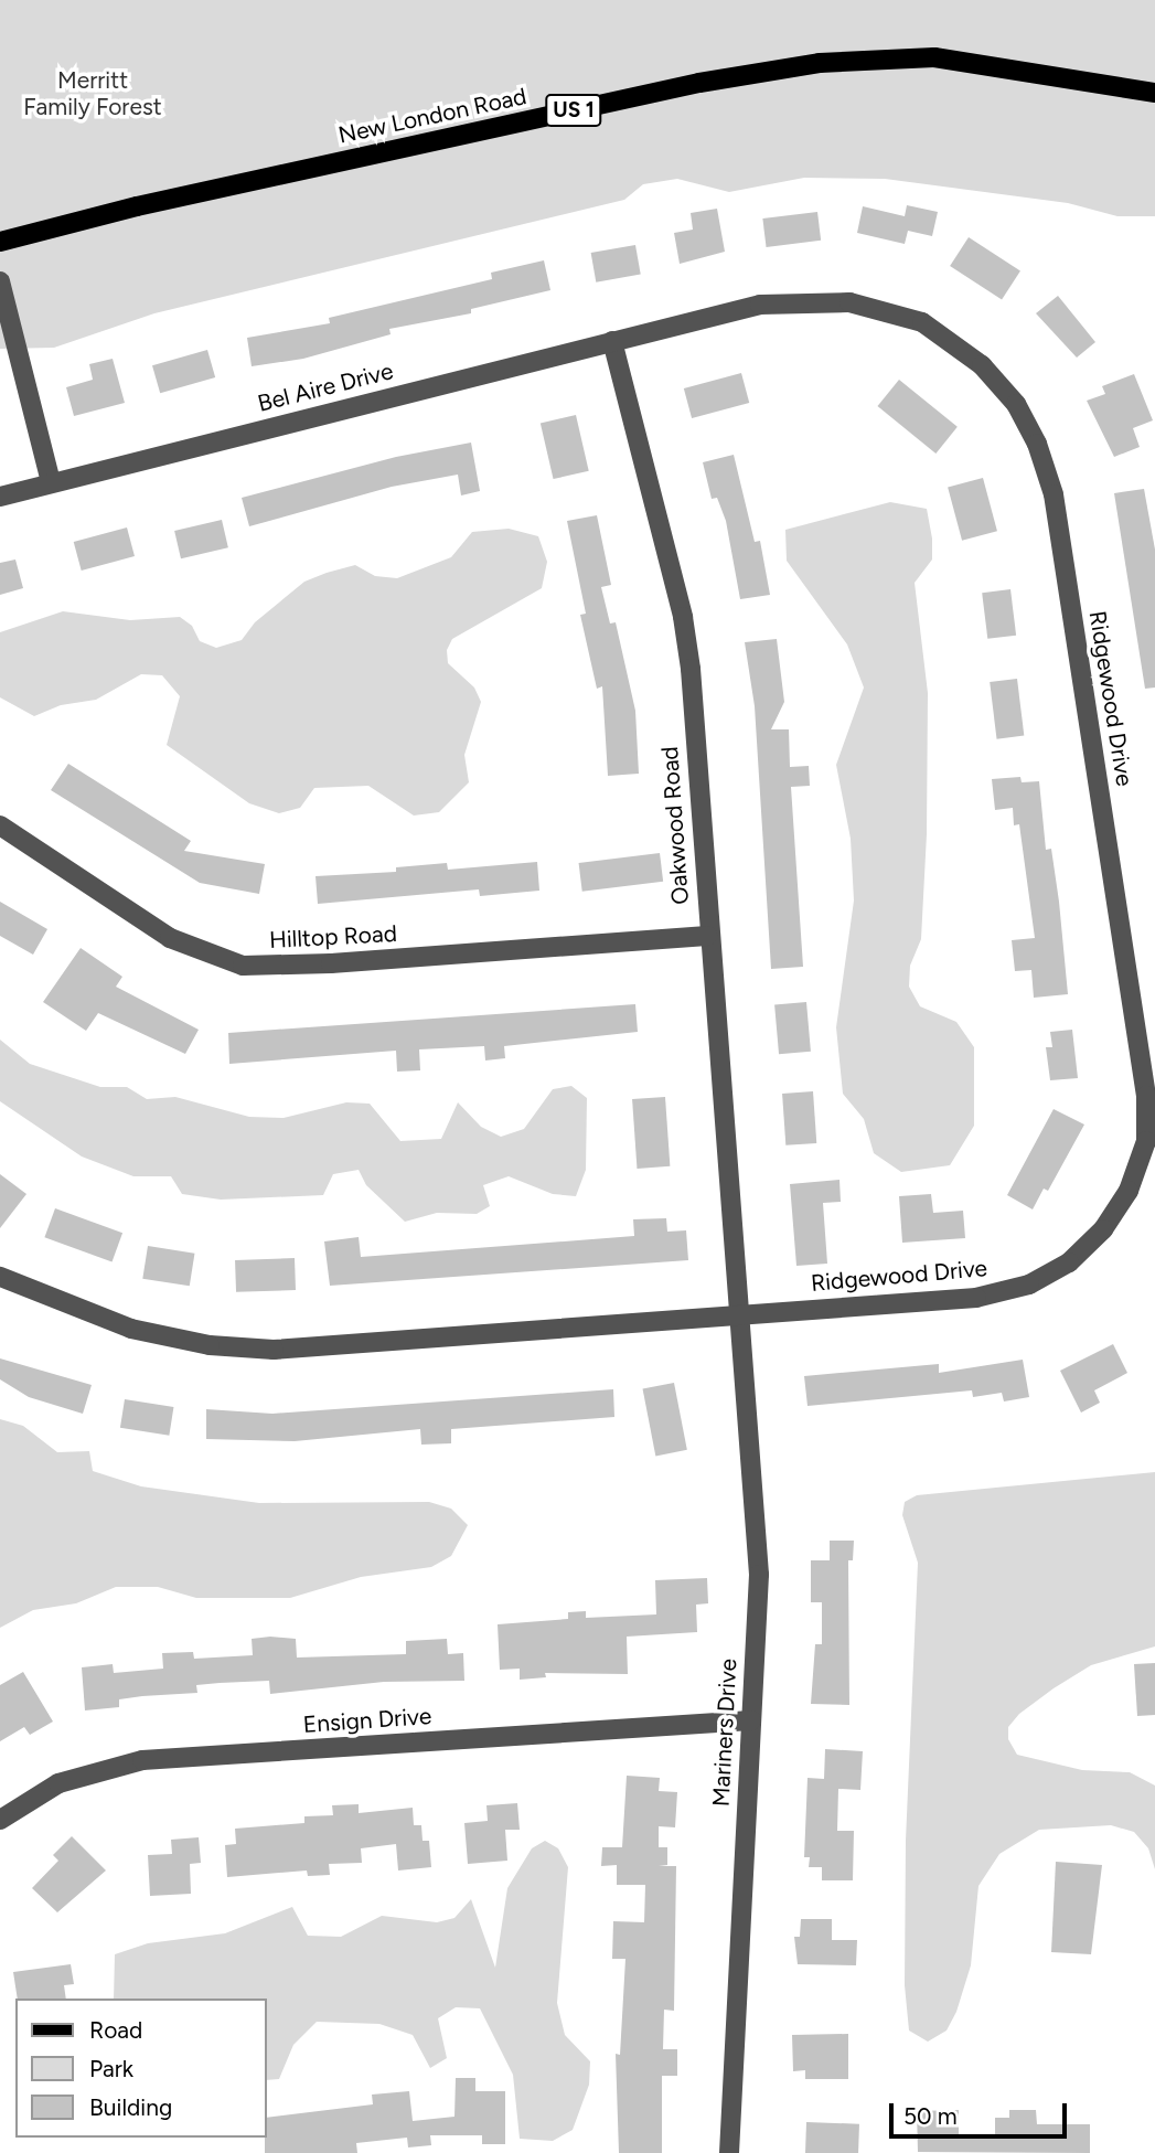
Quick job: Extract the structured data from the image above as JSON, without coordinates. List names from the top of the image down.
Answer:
{
  "streets": {
    "main road": ["US 1", "New London Road"],
    "street": [
      "Bel Aire Drive",
      "Ridgewood Drive",
      "Oakwood Road",
      "Hilltop Road",
      "Ensign Drive",
      "Mariners Drive"
    ]
  },
  "crossings": [
    ["Bel Aire Drive", "Ridgewood Drive"],
    ["Bel Aire Drive", "Oakwood Road"],
    ["Ridgewood Drive", "Oakwood Road"],
    ["Ridgewood Drive", "Mariners Drive"],
    ["Oakwood Road", "Hilltop Road"],
    ["Oakwood Road", "Mariners Drive"],
    ["Ensign Drive", "Mariners Drive"]
  ],
  "parks": ["Merritt Family Forest"],
  "legend": ["Road", "Park", "Building"],
  "scale_bar": "50 m"
}
